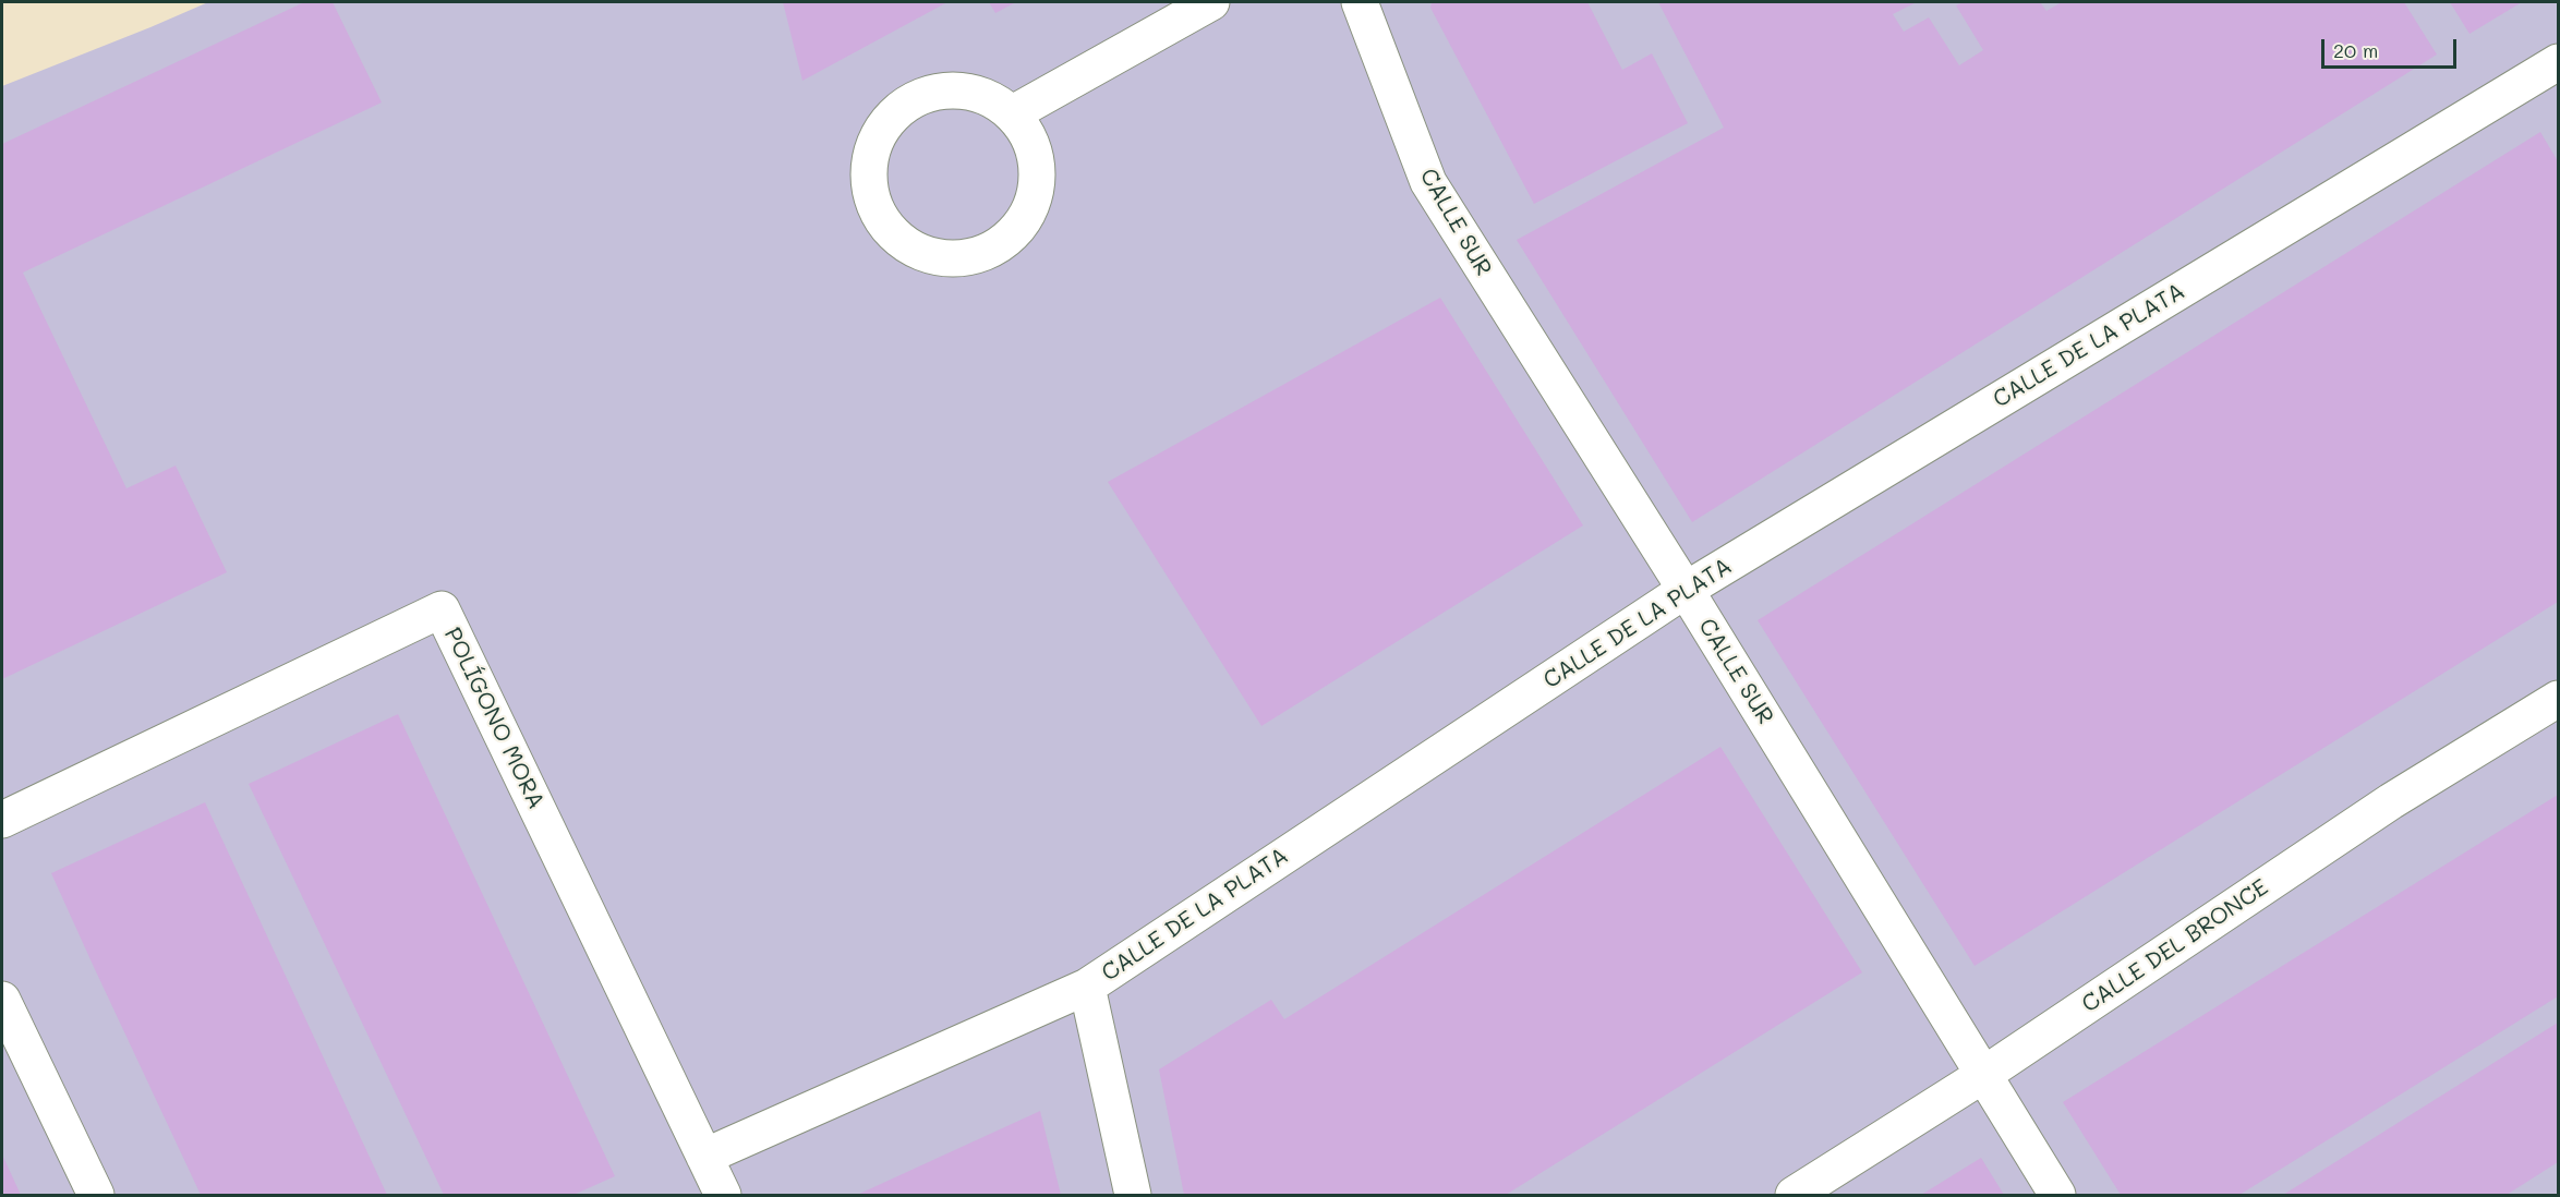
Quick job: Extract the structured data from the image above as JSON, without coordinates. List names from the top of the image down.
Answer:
{
  "streets": {
    "street": [
      "CALLE SUR",
      "CALLE DE LA PLATA",
      "POLÍGONO MORA",
      "CALLE DEL BRONCE"
    ]
  },
  "crossings": [
    ["CALLE SUR", "CALLE DE LA PLATA"],
    ["CALLE SUR", "CALLE DEL BRONCE"],
    ["CALLE DE LA PLATA", "POLÍGONO MORA"]
  ],
  "scale_bar": "20 m"
}
